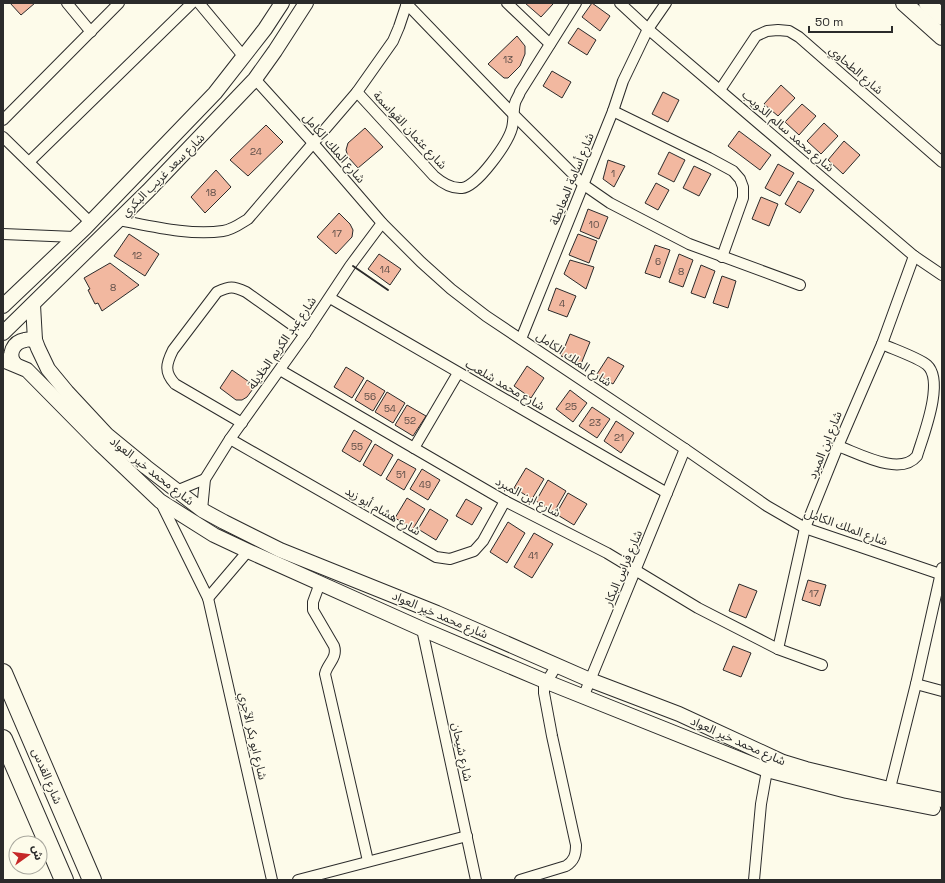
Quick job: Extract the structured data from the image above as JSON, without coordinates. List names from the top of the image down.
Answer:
{
  "streets": {
    "highway": ["شارع القدس"],
    "street": [
      "شارع الطحاوي",
      "شارع عثمان القواسمة",
      "شارع محمد سالم الذويب",
      "شارع الملك الكامل",
      "شارع سعد غريب البكري",
      "شارع أسامة المعايطة",
      "شارع عبد الكريم الخلايلة",
      "شارع محمد شلعب",
      "شارع ابن المبرد",
      "شارع محمد خير العواد",
      "شارع هشام أبو زيد",
      "شارع فراس البكار",
      "شارع ابو بكر الآجري",
      "شارع شيحان"
    ]
  },
  "crossings": [
    ["شارع الطحاوي", "شارع محمد سالم الذويب"],
    ["شارع محمد سالم الذويب", "شارع أسامة المعايطة"],
    ["شارع محمد سالم الذويب", "شارع ابن المبرد"],
    ["شارع الملك الكامل", "شارع سعد غريب البكري"],
    ["شارع الملك الكامل", "شارع أسامة المعايطة"],
    ["شارع الملك الكامل", "شارع عبد الكريم الخلايلة"],
    ["شارع الملك الكامل", "شارع ابن المبرد"],
    ["شارع الملك الكامل", "شارع فراس البكار"],
    ["شارع سعد غريب البكري", "شارع محمد خير العواد"],
    ["شارع عبد الكريم الخلايلة", "شارع محمد شلعب"],
    ["شارع عبد الكريم الخلايلة", "شارع ابن المبرد"],
    ["شارع عبد الكريم الخلايلة", "شارع محمد خير العواد"],
    ["شارع عبد الكريم الخلايلة", "شارع هشام أبو زيد"],
    ["شارع محمد شلعب", "شارع فراس البكار"],
    ["شارع ابن المبرد", "شارع هشام أبو زيد"],
    ["شارع ابن المبرد", "شارع فراس البكار"],
    ["شارع محمد خير العواد", "شارع فراس البكار"],
    ["شارع محمد خير العواد", "شارع ابو بكر الآجري"],
    ["شارع محمد خير العواد", "شارع شيحان"]
  ],
  "house_numbers": [
    "13",
    "24",
    "1",
    "18",
    "10",
    "17",
    "12",
    "6",
    "14",
    "8",
    "8",
    "4",
    "56",
    "25",
    "54",
    "52",
    "23",
    "21",
    "55",
    "51",
    "49",
    "41",
    "17"
  ],
  "scale_bar": "50 m",
  "north": "right"
}
